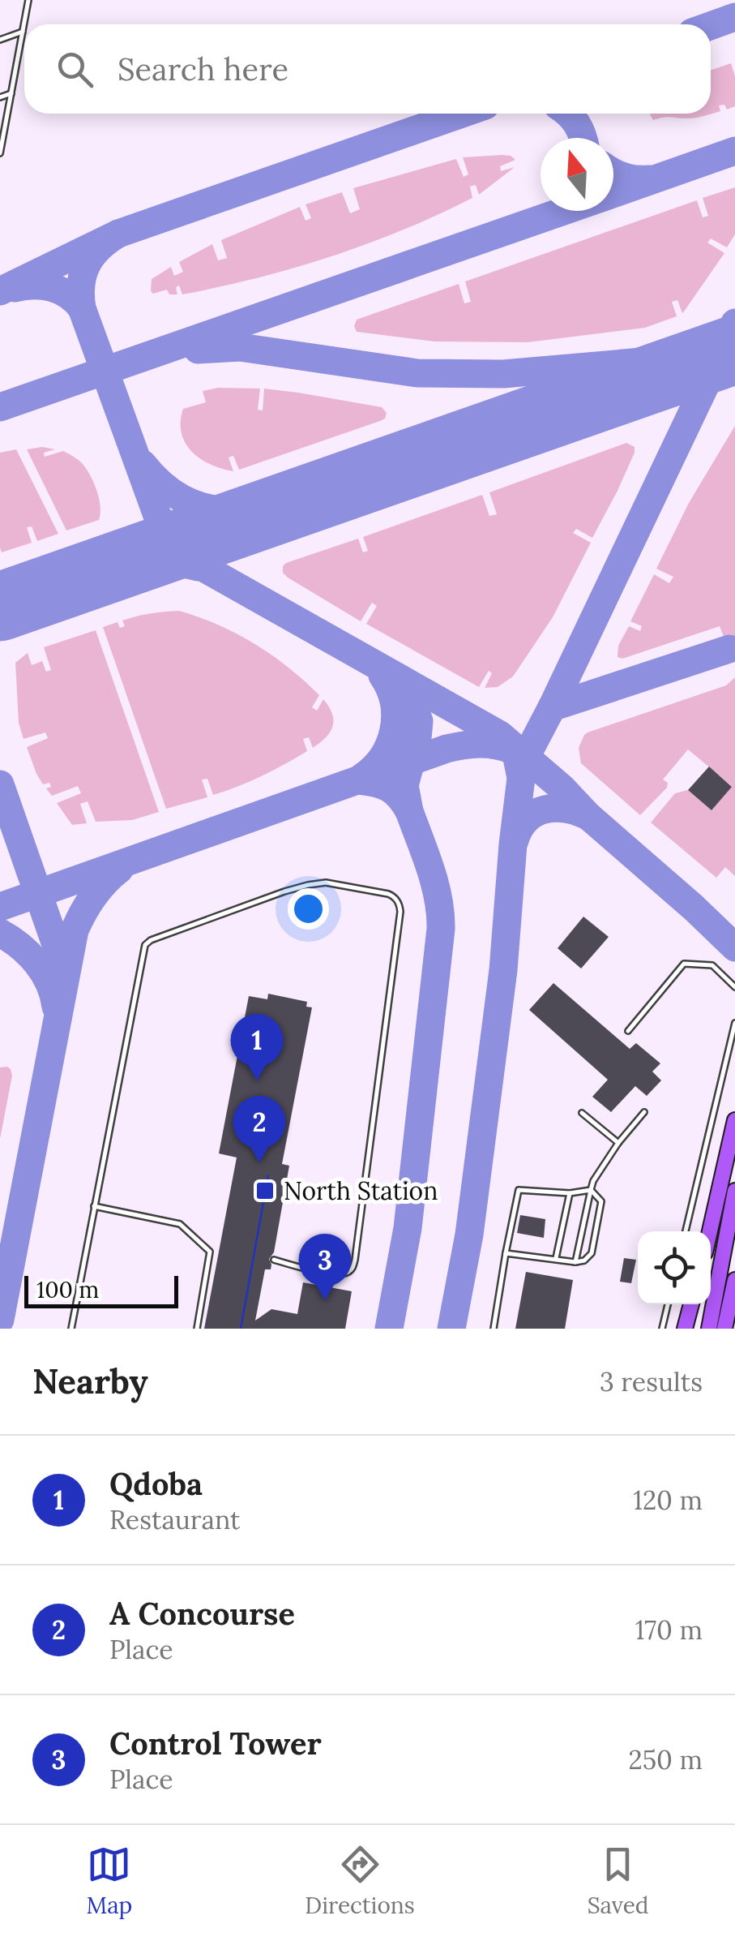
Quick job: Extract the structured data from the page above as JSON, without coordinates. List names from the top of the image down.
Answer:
{
  "places": {
    "transit": ["North Station"]
  },
  "scale_bar": "100 m",
  "north": "top",
  "page": {
    "search": "Search here",
    "pins": ["1", "2", "3"],
    "scale": "100 m",
    "heading": ["Nearby", "3 results"],
    "list": [
      {
        "mark": "1",
        "name": "Qdoba",
        "note": "Restaurant",
        "value": "120 m"
      },
      {
        "mark": "2",
        "name": "A Concourse",
        "note": "Place",
        "value": "170 m"
      },
      {
        "mark": "3",
        "name": "Control Tower",
        "note": "Place",
        "value": "250 m"
      }
    ],
    "nav": ["Map", "Directions", "Saved"]
  }
}
